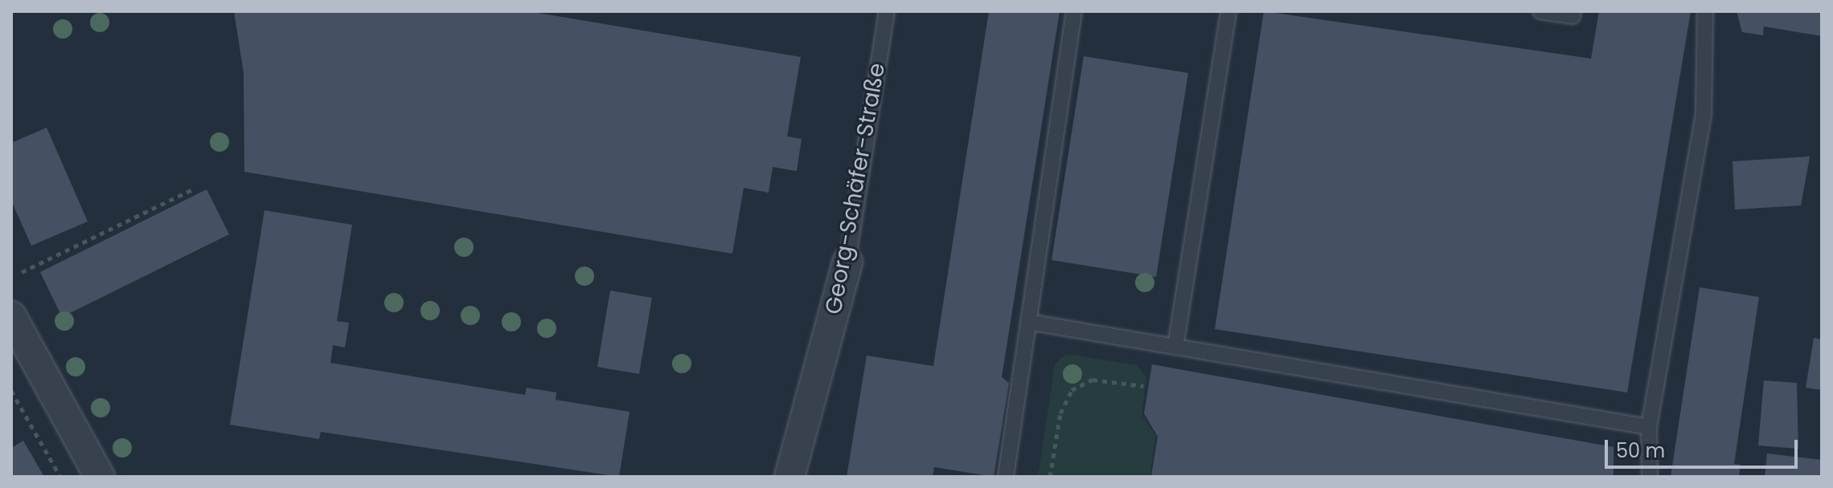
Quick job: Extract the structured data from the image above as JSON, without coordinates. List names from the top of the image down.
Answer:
{
  "streets": {
    "street": ["Georg-Schäfer-Straße"]
  },
  "scale_bar": "50 m"
}
